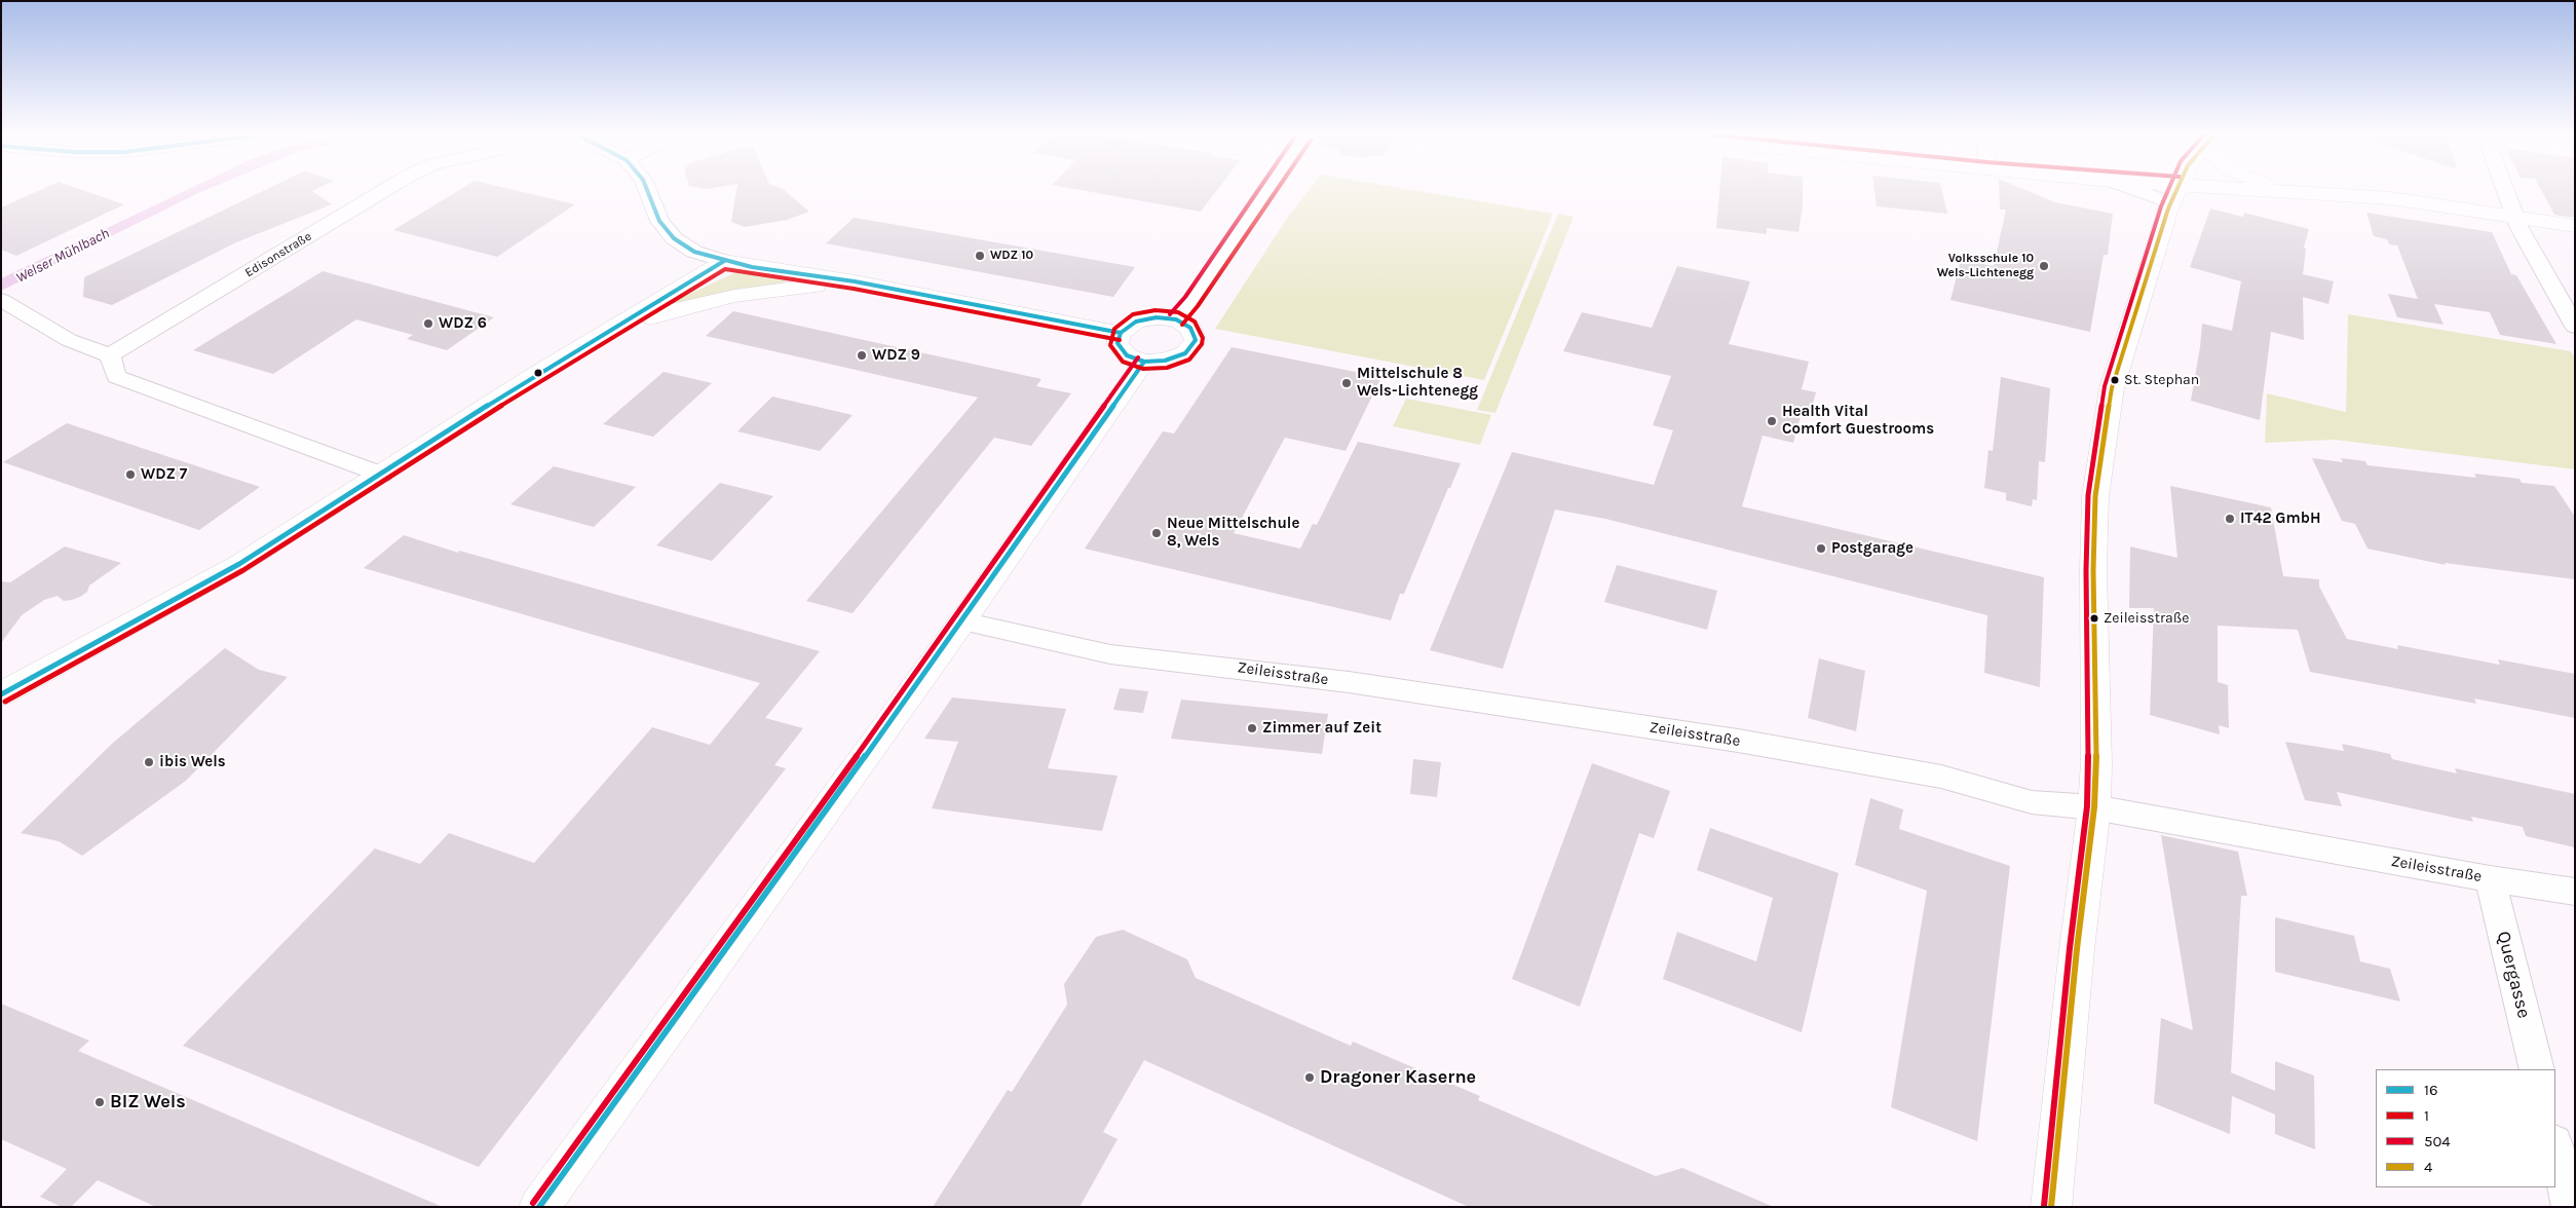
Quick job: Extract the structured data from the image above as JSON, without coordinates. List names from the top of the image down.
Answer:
{
  "streets": {
    "street": ["Edisonstraße", "Zeileisstraße", "Quergasse"]
  },
  "crossings": [
    ["Zeileisstraße", "Quergasse"]
  ],
  "water": ["Welser Mühlbach"],
  "places": [
    "WDZ 10",
    "Volksschule 10 Wels-Lichtenegg",
    "WDZ 6",
    "WDZ 9",
    "St. Stephan",
    "Mittelschule 8 Wels-Lichtenegg",
    "Health Vital Comfort Guestrooms",
    "WDZ 7",
    "IT42 GmbH",
    "Neue Mittelschule 8, Wels",
    "Postgarage",
    "Zeileisstraße",
    "Zimmer auf Zeit",
    "ibis Wels",
    "Dragoner Kaserne",
    "BIZ Wels"
  ],
  "lines": [
    "transit line 16",
    "transit line 1",
    "transit line 504",
    "transit line 4"
  ],
  "legend": [
    "16",
    "1",
    "504",
    "4"
  ]
}
